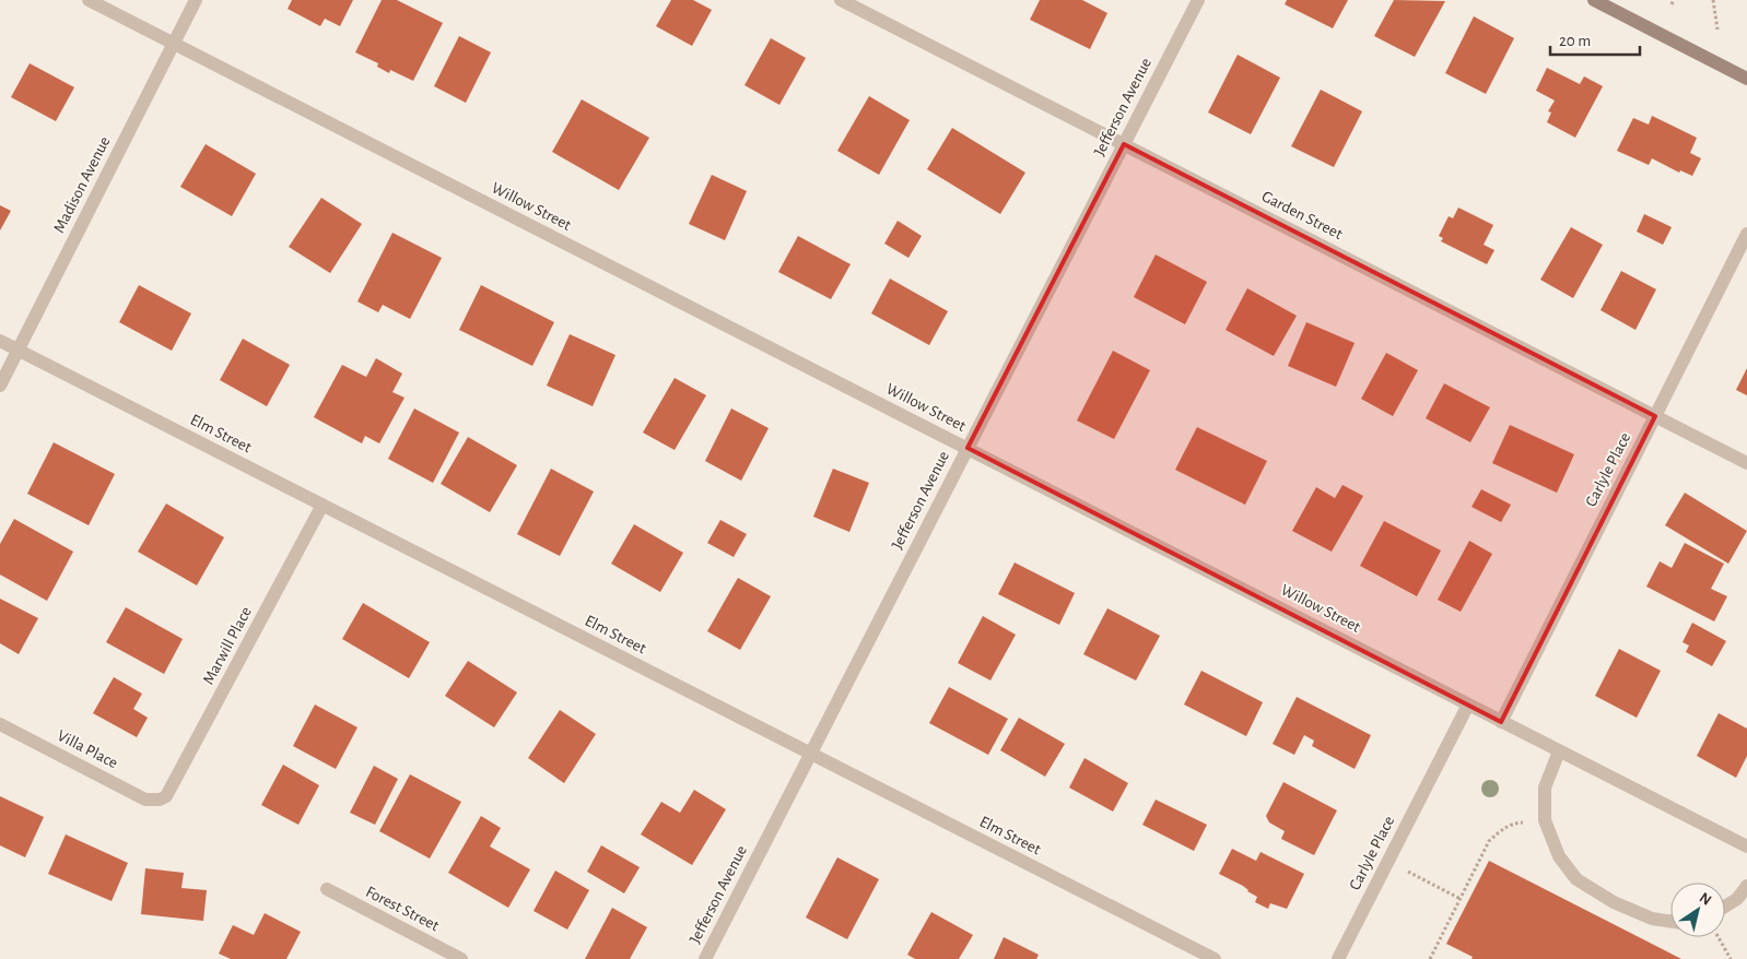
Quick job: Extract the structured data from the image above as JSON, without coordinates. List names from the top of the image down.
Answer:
{
  "streets": {
    "street": [
      "Jefferson Avenue",
      "Madison Avenue",
      "Willow Street",
      "Garden Street",
      "Elm Street",
      "Carlyle Place",
      "Marwill Place",
      "Villa Place",
      "Forest Street"
    ]
  },
  "crossings": [
    ["Jefferson Avenue", "Willow Street"],
    ["Jefferson Avenue", "Garden Street"],
    ["Jefferson Avenue", "Elm Street"],
    ["Madison Avenue", "Willow Street"],
    ["Madison Avenue", "Elm Street"],
    ["Willow Street", "Carlyle Place"],
    ["Garden Street", "Carlyle Place"],
    ["Elm Street", "Marwill Place"],
    ["Marwill Place", "Villa Place"]
  ],
  "scale_bar": "20 m",
  "north": "top right"
}
